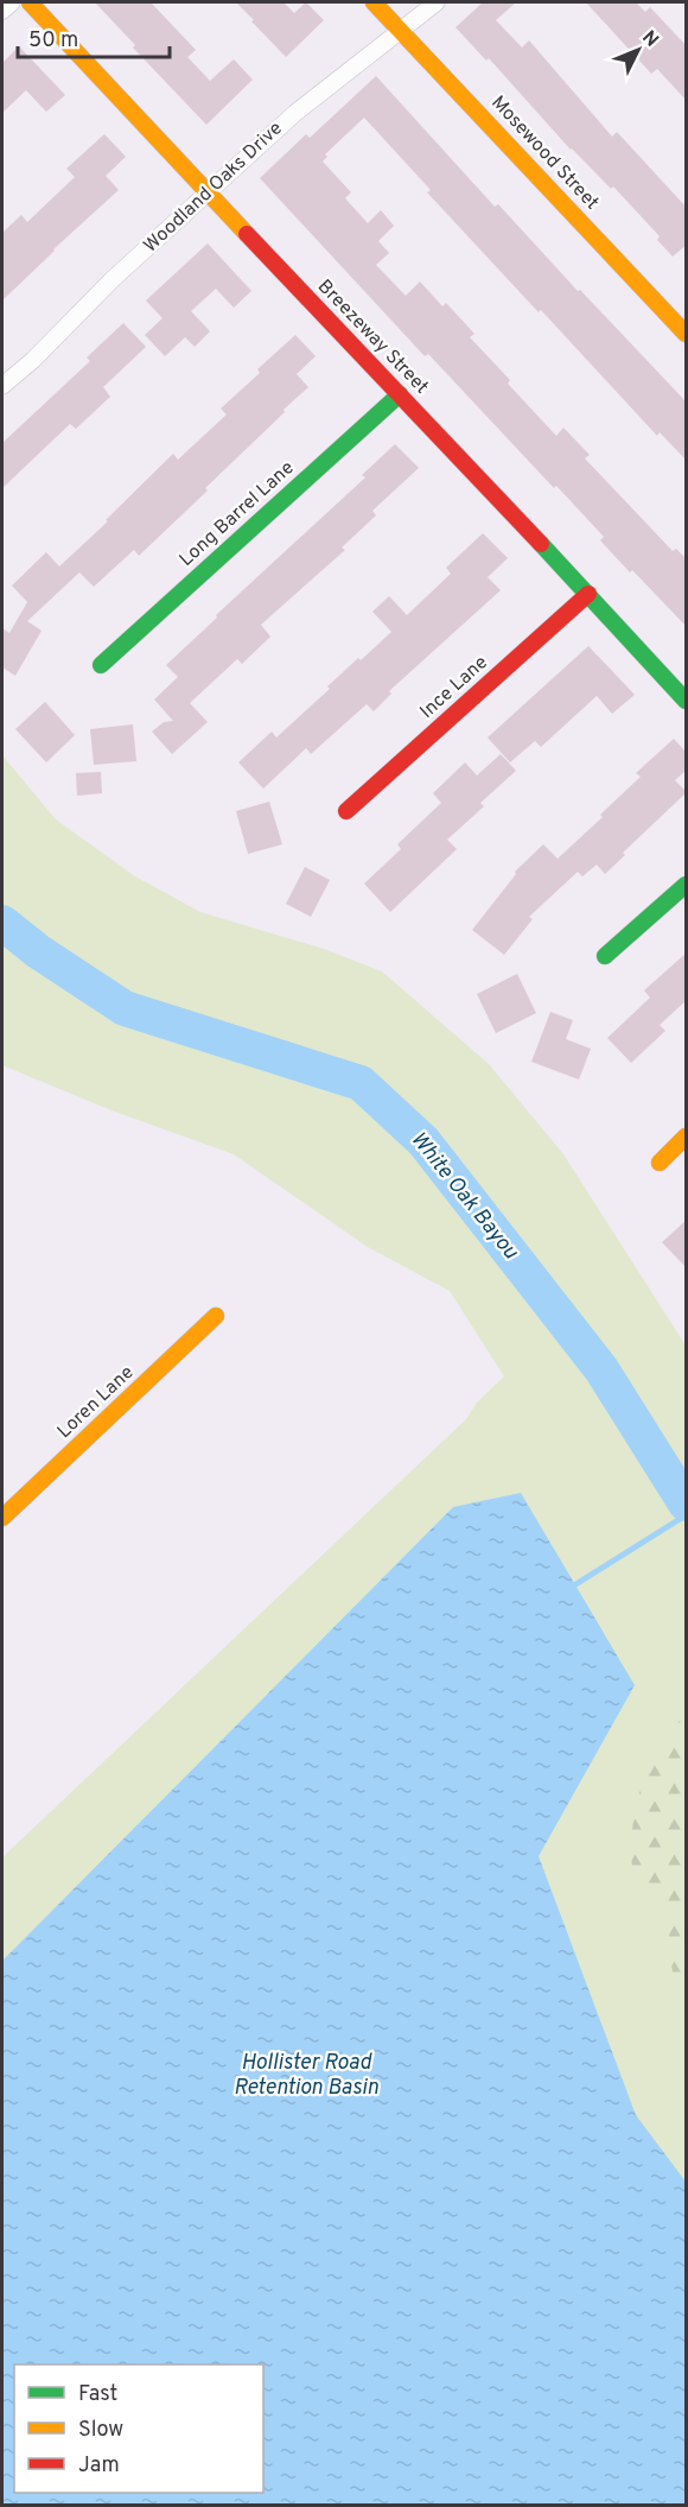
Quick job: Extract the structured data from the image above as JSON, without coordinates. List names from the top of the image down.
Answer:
{
  "streets": {
    "street": [
      "Mosewood Street",
      "Woodland Oaks Drive",
      "Breezeway Street",
      "Long Barrel Lane",
      "Ince Lane",
      "Loren Lane"
    ]
  },
  "crossings": [
    ["Mosewood Street", "Woodland Oaks Drive"],
    ["Woodland Oaks Drive", "Breezeway Street"],
    ["Breezeway Street", "Long Barrel Lane"],
    ["Breezeway Street", "Ince Lane"]
  ],
  "water": ["White Oak Bayou", "Hollister Road Retention Basin"],
  "legend": ["Fast", "Slow", "Jam"],
  "scale_bar": "50 m",
  "north": "top right"
}
